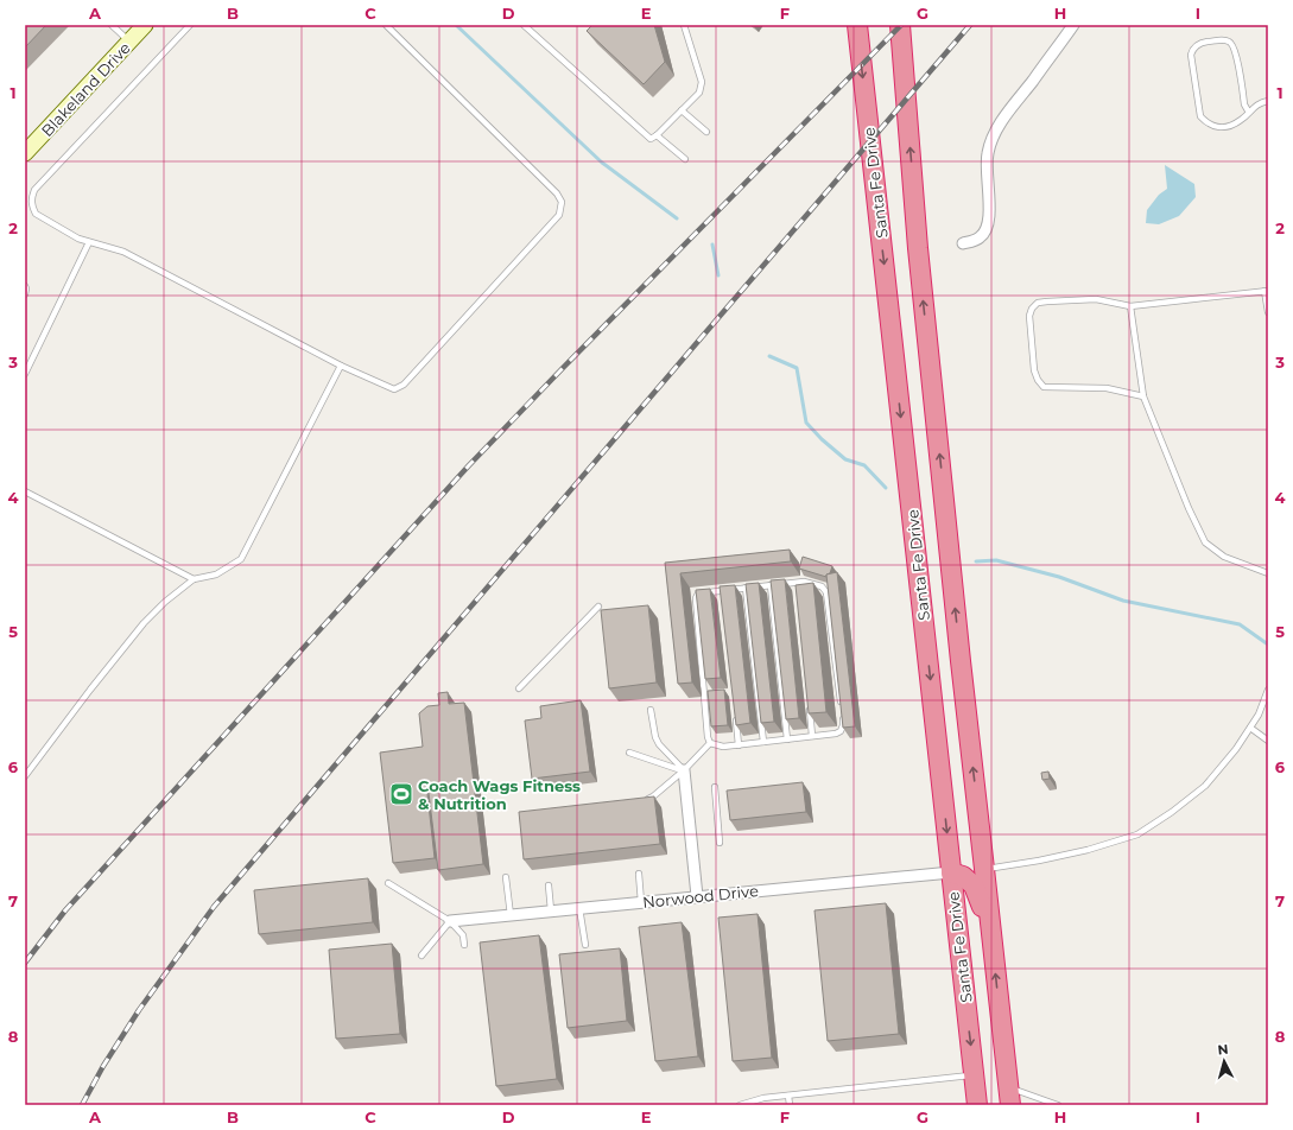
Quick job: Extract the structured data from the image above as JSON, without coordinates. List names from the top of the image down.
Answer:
{
  "streets": {
    "highway": ["Santa Fe Drive"],
    "street": ["Blakeland Drive", "Norwood Drive"]
  },
  "crossings": [
    ["Santa Fe Drive", "Norwood Drive"]
  ],
  "places": {
    "sports": ["Coach Wags Fitness & Nutrition"]
  },
  "north": "top",
  "grid": {
    "columns": [
      "A",
      "B",
      "C",
      "D",
      "E",
      "F",
      "G",
      "H",
      "I"
    ],
    "rows": [
      "1",
      "2",
      "3",
      "4",
      "5",
      "6",
      "7",
      "8"
    ]
  }
}
